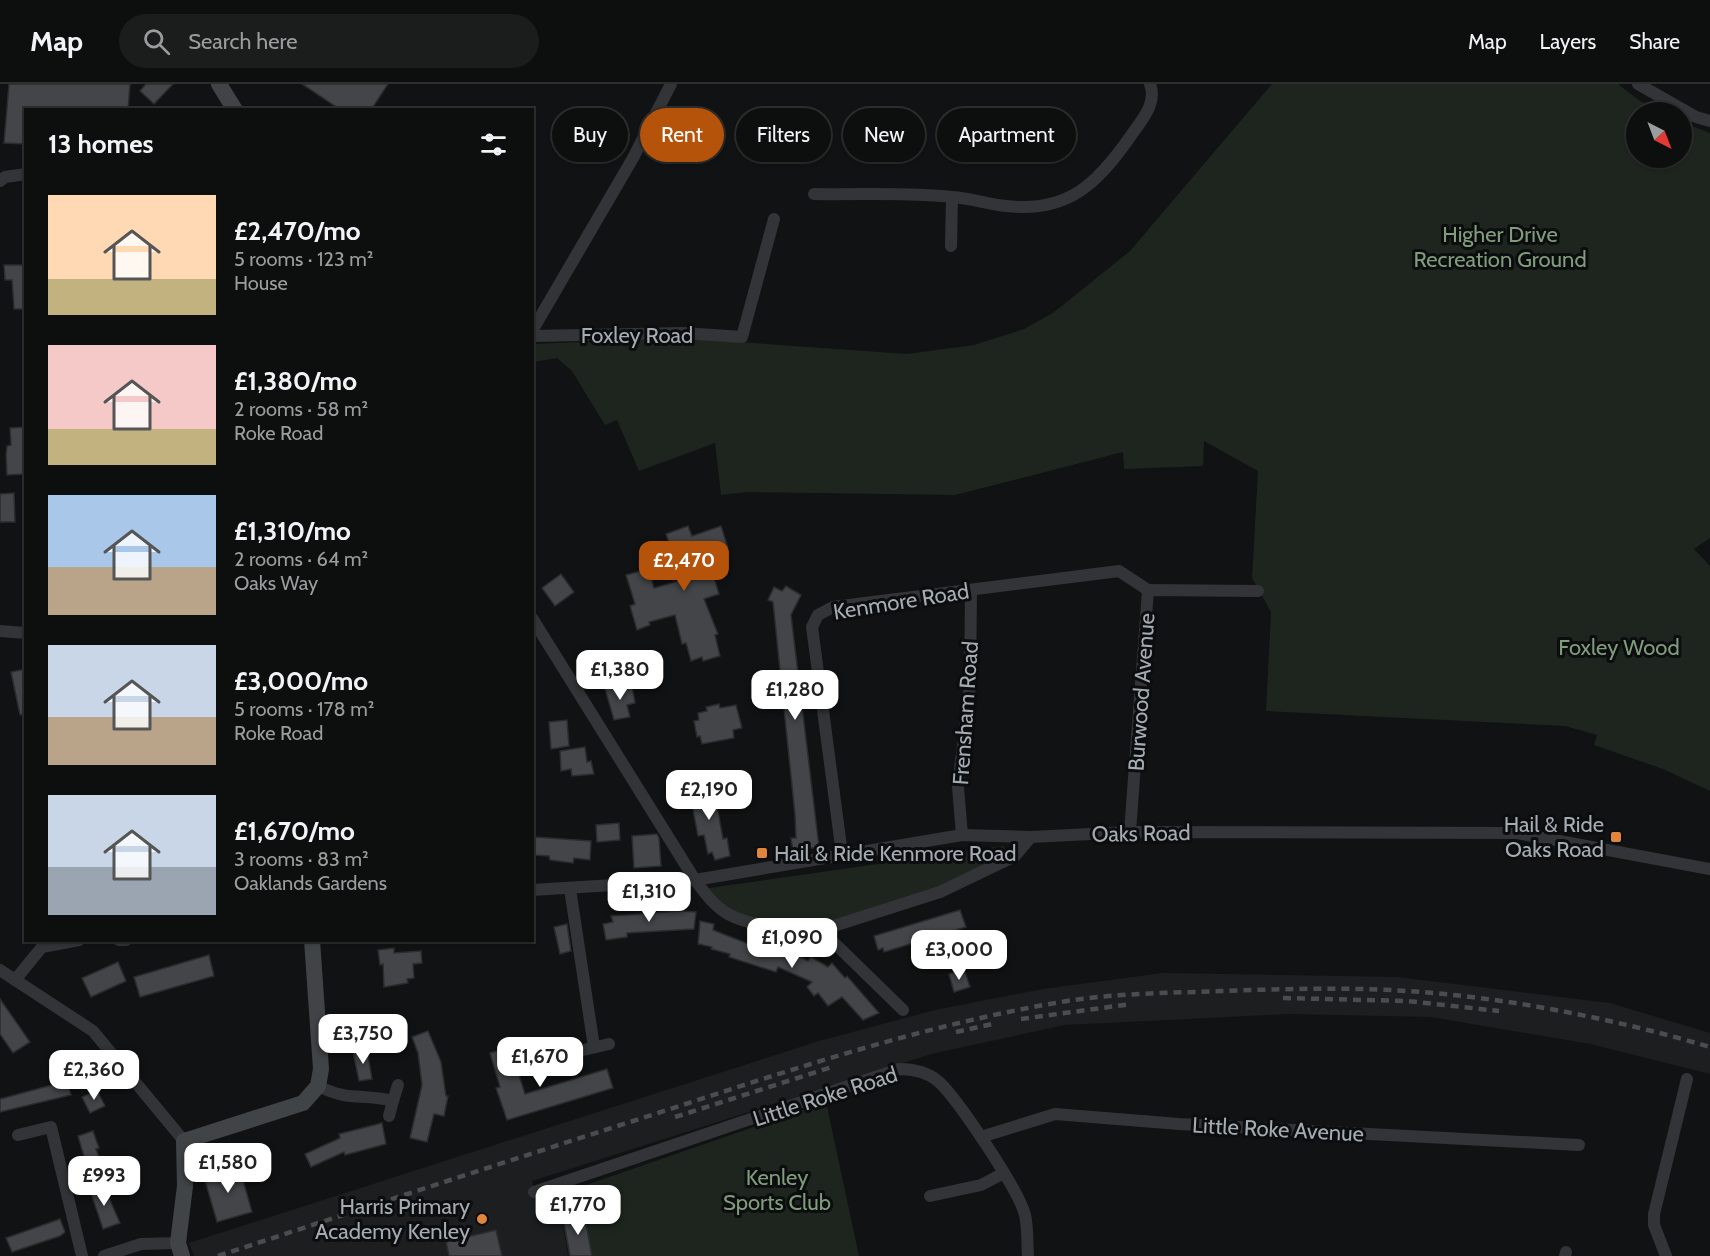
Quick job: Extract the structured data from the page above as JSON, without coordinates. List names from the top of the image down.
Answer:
{
  "streets": {
    "street": [
      "Foxley Road",
      "Kenmore Road",
      "Burwood Avenue",
      "Frensham Road",
      "Oaks Road",
      "Little Roke Road",
      "Little Roke Avenue"
    ]
  },
  "crossings": [
    ["Kenmore Road", "Burwood Avenue"],
    ["Kenmore Road", "Frensham Road"],
    ["Kenmore Road", "Oaks Road"],
    ["Burwood Avenue", "Oaks Road"],
    ["Frensham Road", "Oaks Road"],
    ["Little Roke Road", "Little Roke Avenue"]
  ],
  "parks": ["Higher Drive Recreation Ground", "Foxley Wood", "Kenley Sports Club"],
  "places": {
    "transit": ["Hail & Ride Oaks Road", "Hail & Ride Kenmore Road"],
    "other": ["Harris Primary Academy Kenley"]
  },
  "north": "bottom right",
  "page": {
    "header": "Map",
    "search": "Search here",
    "nav": ["Map", "Layers", "Share"],
    "chip": [
      "Buy",
      "Rent",
      "Filters",
      "New",
      "Apartment"
    ],
    "heading": "13 homes",
    "list": [
      {
        "name": "£2,470/mo",
        "note": "5 rooms · 123 m² · House"
      },
      {
        "name": "£1,380/mo",
        "note": "2 rooms · 58 m² · Roke Road"
      },
      {
        "name": "£1,310/mo",
        "note": "2 rooms · 64 m² · Oaks Way"
      },
      {
        "name": "£3,000/mo",
        "note": "5 rooms · 178 m² · Roke Road"
      },
      {
        "name": "£1,670/mo",
        "note": "3 rooms · 83 m² · Oaklands Gardens"
      }
    ],
    "price": [
      "£2,470",
      "£1,380",
      "£1,280",
      "£2,190",
      "£1,310",
      "£1,090",
      "£3,000",
      "£3,750",
      "£1,670",
      "£2,360",
      "£1,580",
      "£993",
      "£1,770"
    ]
  }
}
